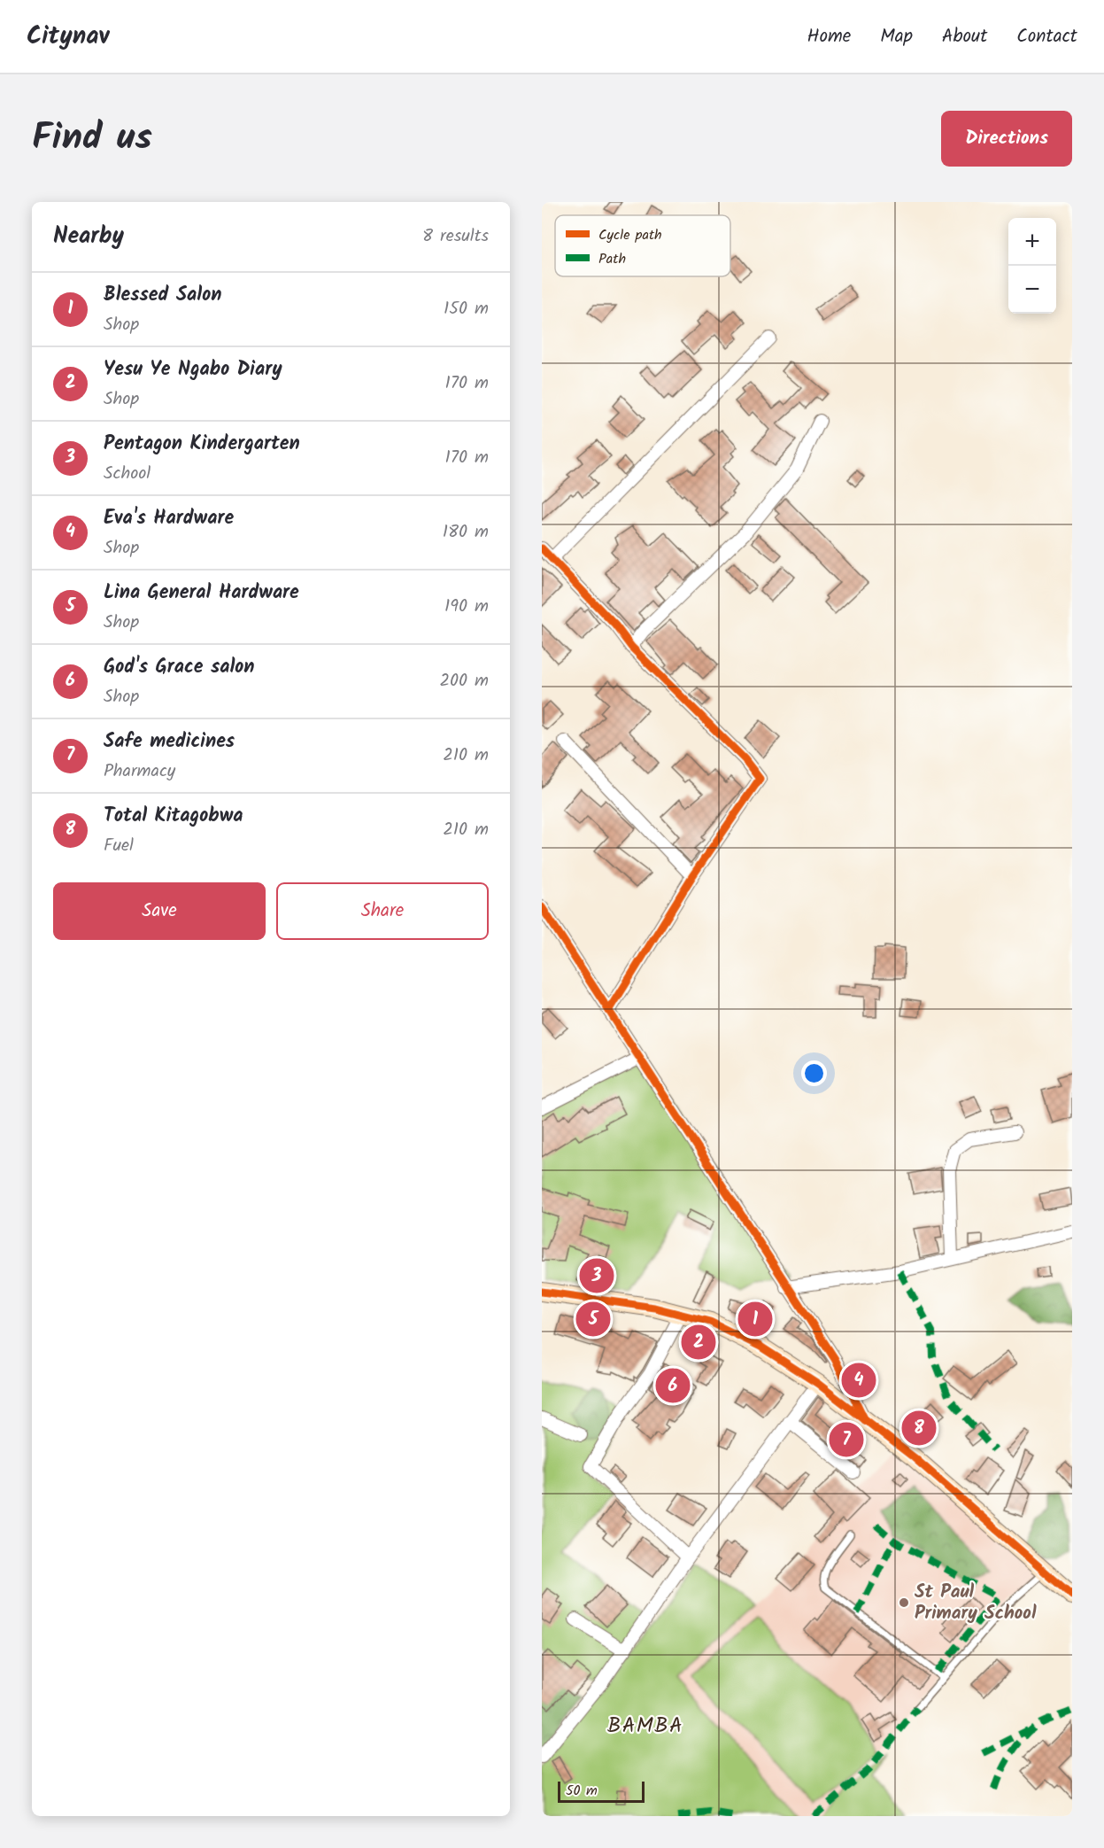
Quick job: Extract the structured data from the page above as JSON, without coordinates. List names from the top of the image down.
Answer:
{
  "districts": ["BAMBA"],
  "places": ["St Paul Primary School"],
  "legend": ["Cycle path", "Path"],
  "scale_bar": "50 m",
  "page": {
    "header": "Citynav",
    "nav": [
      "Home",
      "Map",
      "About",
      "Contact"
    ],
    "title": "Find us",
    "buttons": [
      "Directions",
      ["Save", "Share"]
    ],
    "heading": ["Nearby", "8 results"],
    "map_buttons": ["+", "−"],
    "list": [
      {
        "mark": "1",
        "name": "Blessed Salon",
        "note": "Shop",
        "value": "150 m"
      },
      {
        "mark": "2",
        "name": "Yesu Ye Ngabo Diary",
        "note": "Shop",
        "value": "170 m"
      },
      {
        "mark": "3",
        "name": "Pentagon Kindergarten",
        "note": "School",
        "value": "170 m"
      },
      {
        "mark": "4",
        "name": "Eva's Hardware",
        "note": "Shop",
        "value": "180 m"
      },
      {
        "mark": "5",
        "name": "Lina General Hardware",
        "note": "Shop",
        "value": "190 m"
      },
      {
        "mark": "6",
        "name": "God's Grace salon",
        "note": "Shop",
        "value": "200 m"
      },
      {
        "mark": "7",
        "name": "Safe medicines",
        "note": "Pharmacy",
        "value": "210 m"
      },
      {
        "mark": "8",
        "name": "Total Kitagobwa",
        "note": "Fuel",
        "value": "210 m"
      }
    ],
    "pins": [
      "3",
      "1",
      "5",
      "2",
      "4",
      "6",
      "8",
      "7"
    ],
    "scale": "50 m"
  }
}
